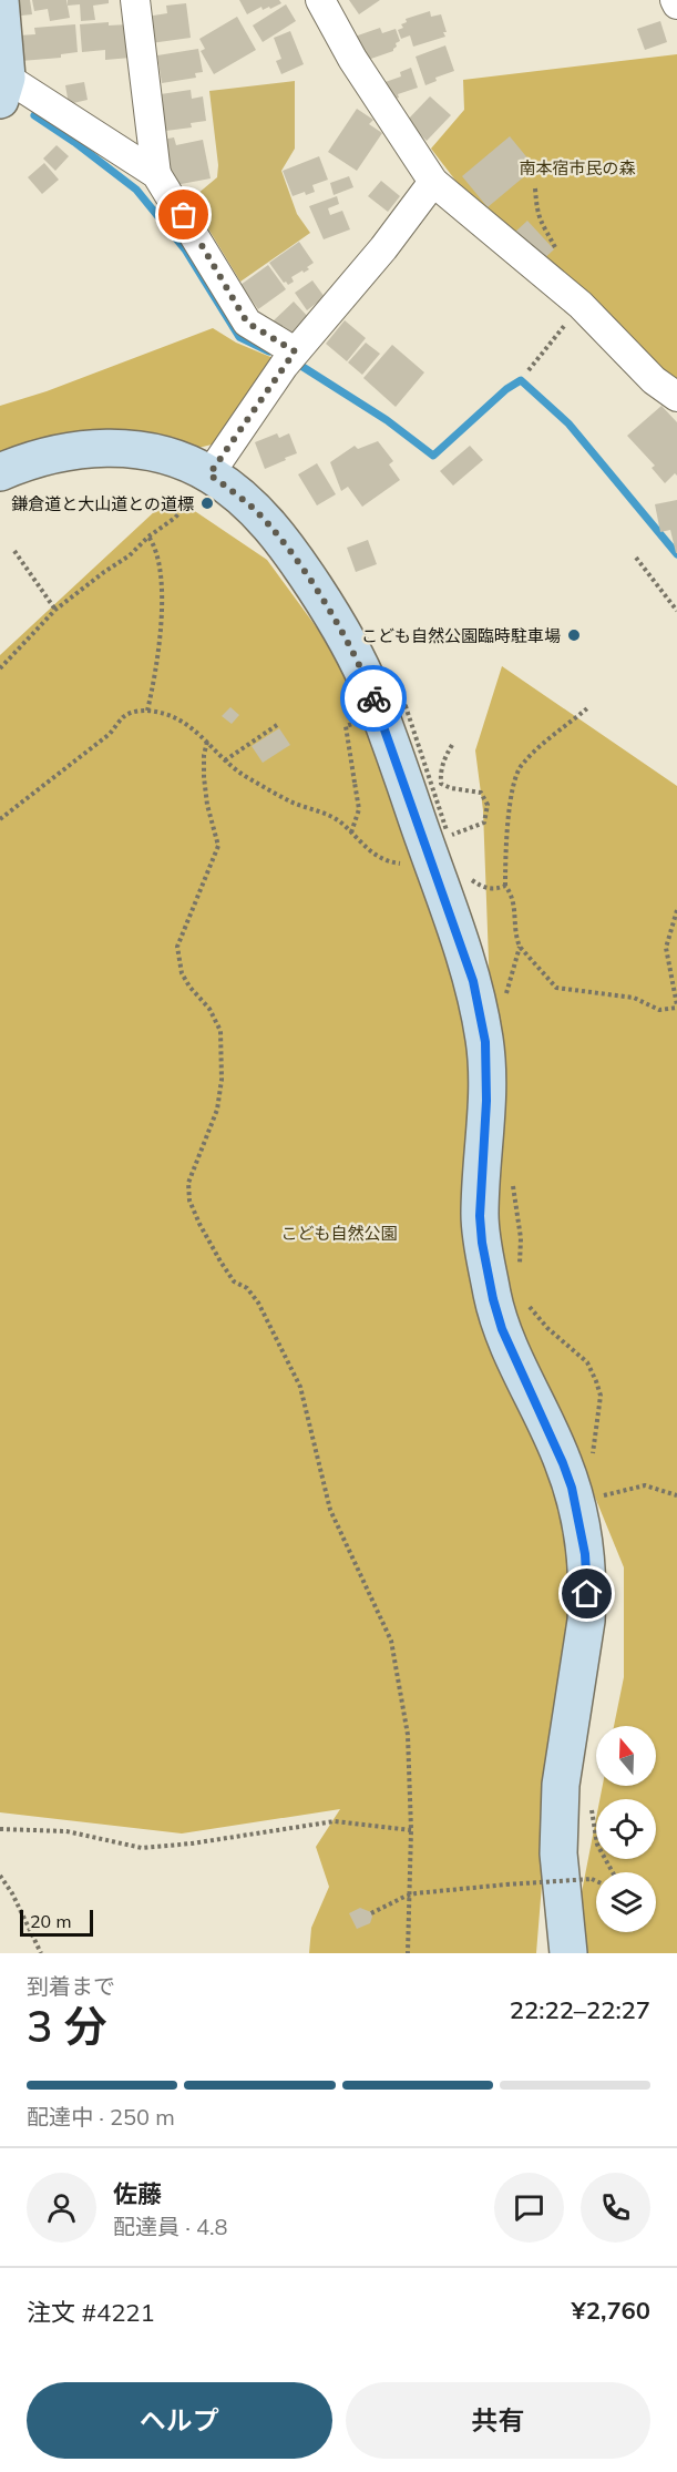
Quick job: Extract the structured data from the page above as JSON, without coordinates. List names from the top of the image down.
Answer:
{
  "parks": ["南本宿市民の森", "こども自然公園"],
  "places": ["鎌倉道と大山道との道標", "こども自然公園臨時駐車場"],
  "scale_bar": "20 m",
  "north": "top",
  "page": {
    "scale": "20 m",
    "heading": ["3 分", "到着まで", "22:22–22:27"],
    "panel": [
      "佐藤",
      "配達員 · 4.8",
      "注文 #4221",
      "¥2,760"
    ],
    "bar": "配達中 · 250 m",
    "buttons": ["ヘルプ", "共有"]
  }
}
